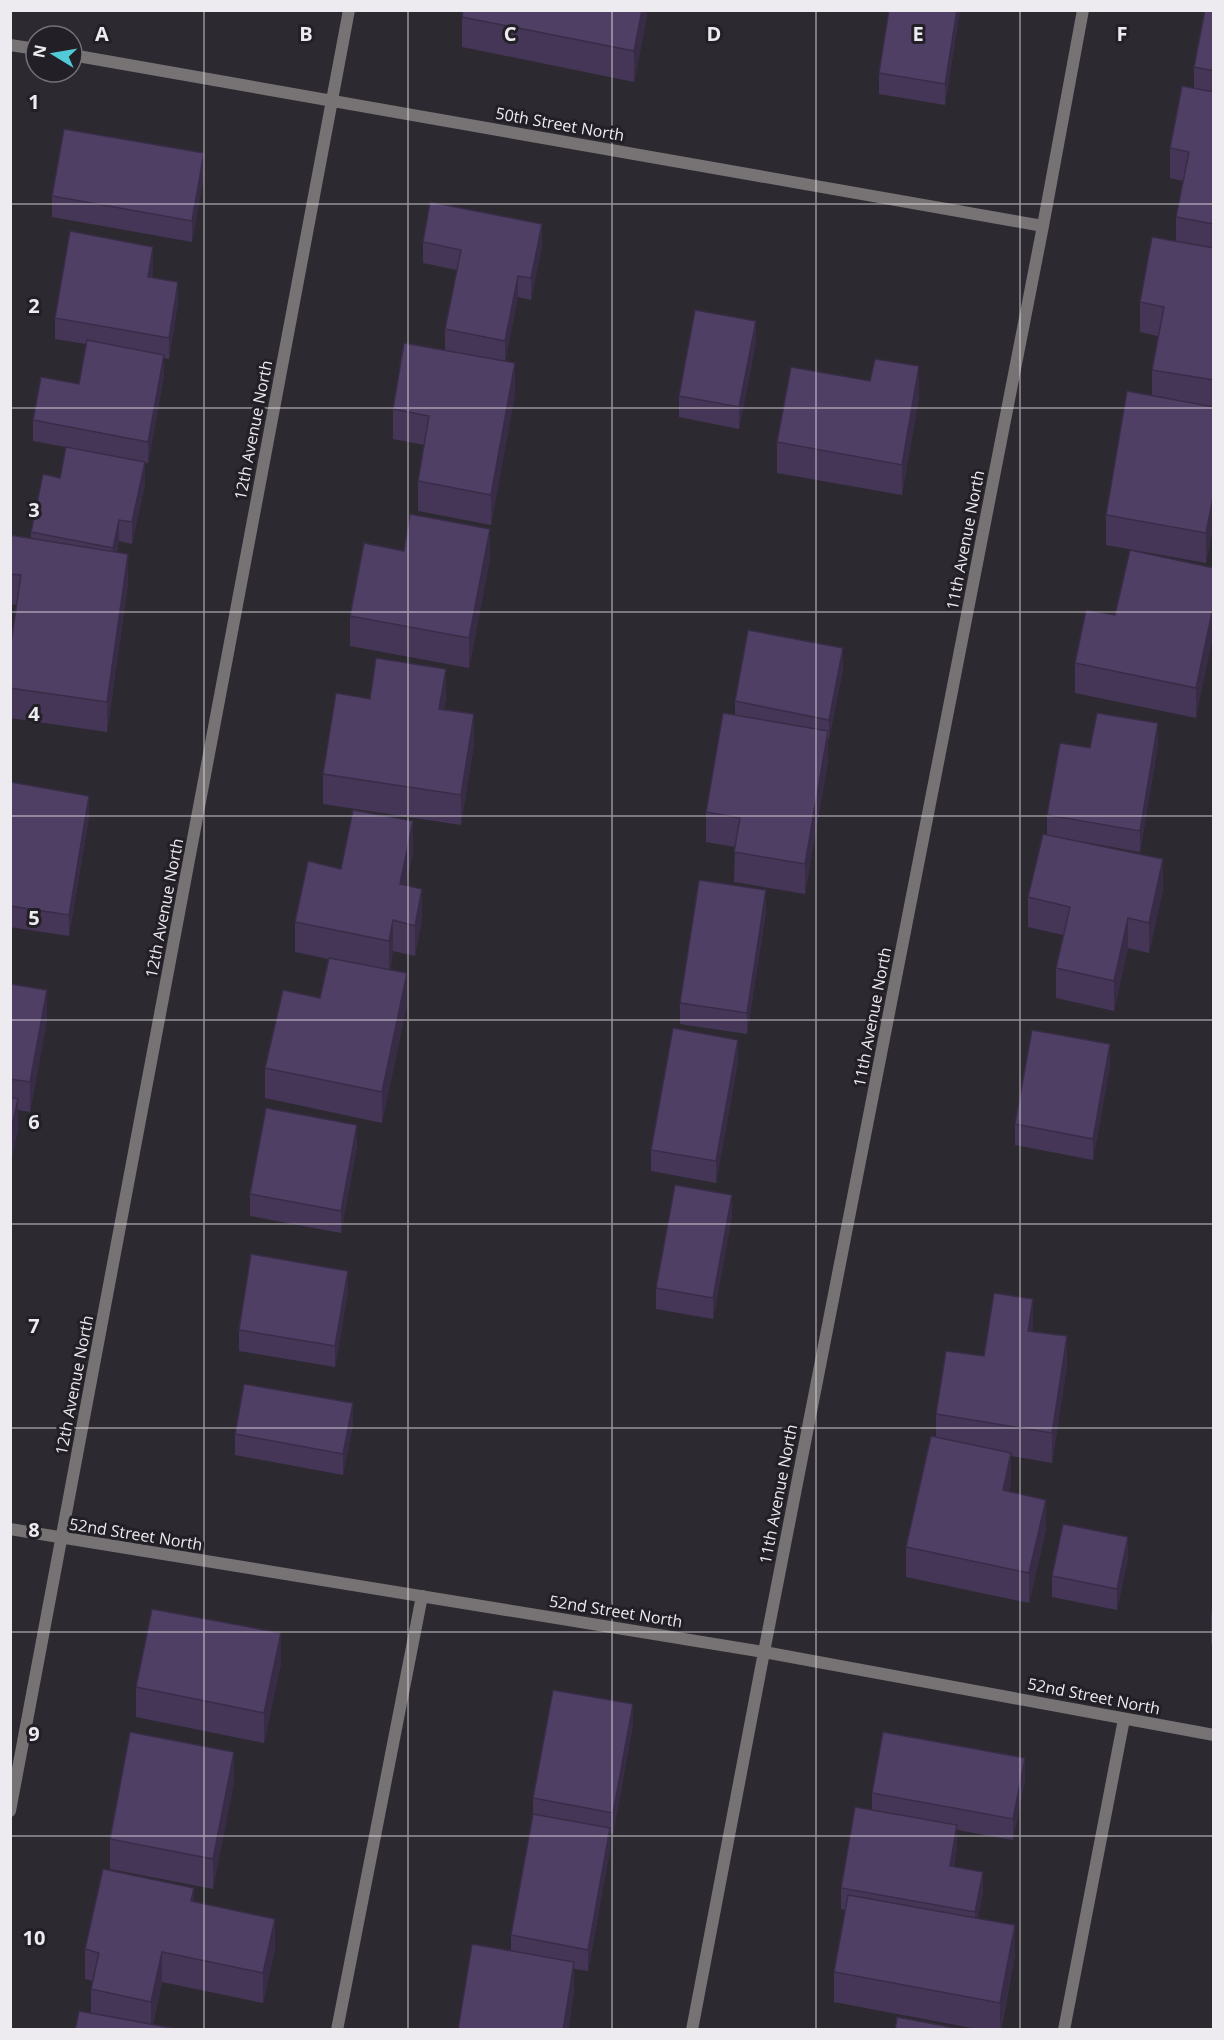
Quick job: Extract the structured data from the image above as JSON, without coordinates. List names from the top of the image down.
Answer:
{
  "streets": {
    "street": [
      "50th Street North",
      "12th Avenue North",
      "11th Avenue North",
      "52nd Street North"
    ]
  },
  "crossings": [
    ["50th Street North", "12th Avenue North"],
    ["50th Street North", "11th Avenue North"],
    ["12th Avenue North", "52nd Street North"],
    ["11th Avenue North", "52nd Street North"]
  ],
  "north": "left",
  "grid": {
    "columns": [
      "A",
      "B",
      "C",
      "D",
      "E",
      "F"
    ],
    "rows": [
      "1",
      "2",
      "3",
      "4",
      "5",
      "6",
      "7",
      "8",
      "9",
      "10"
    ]
  }
}
